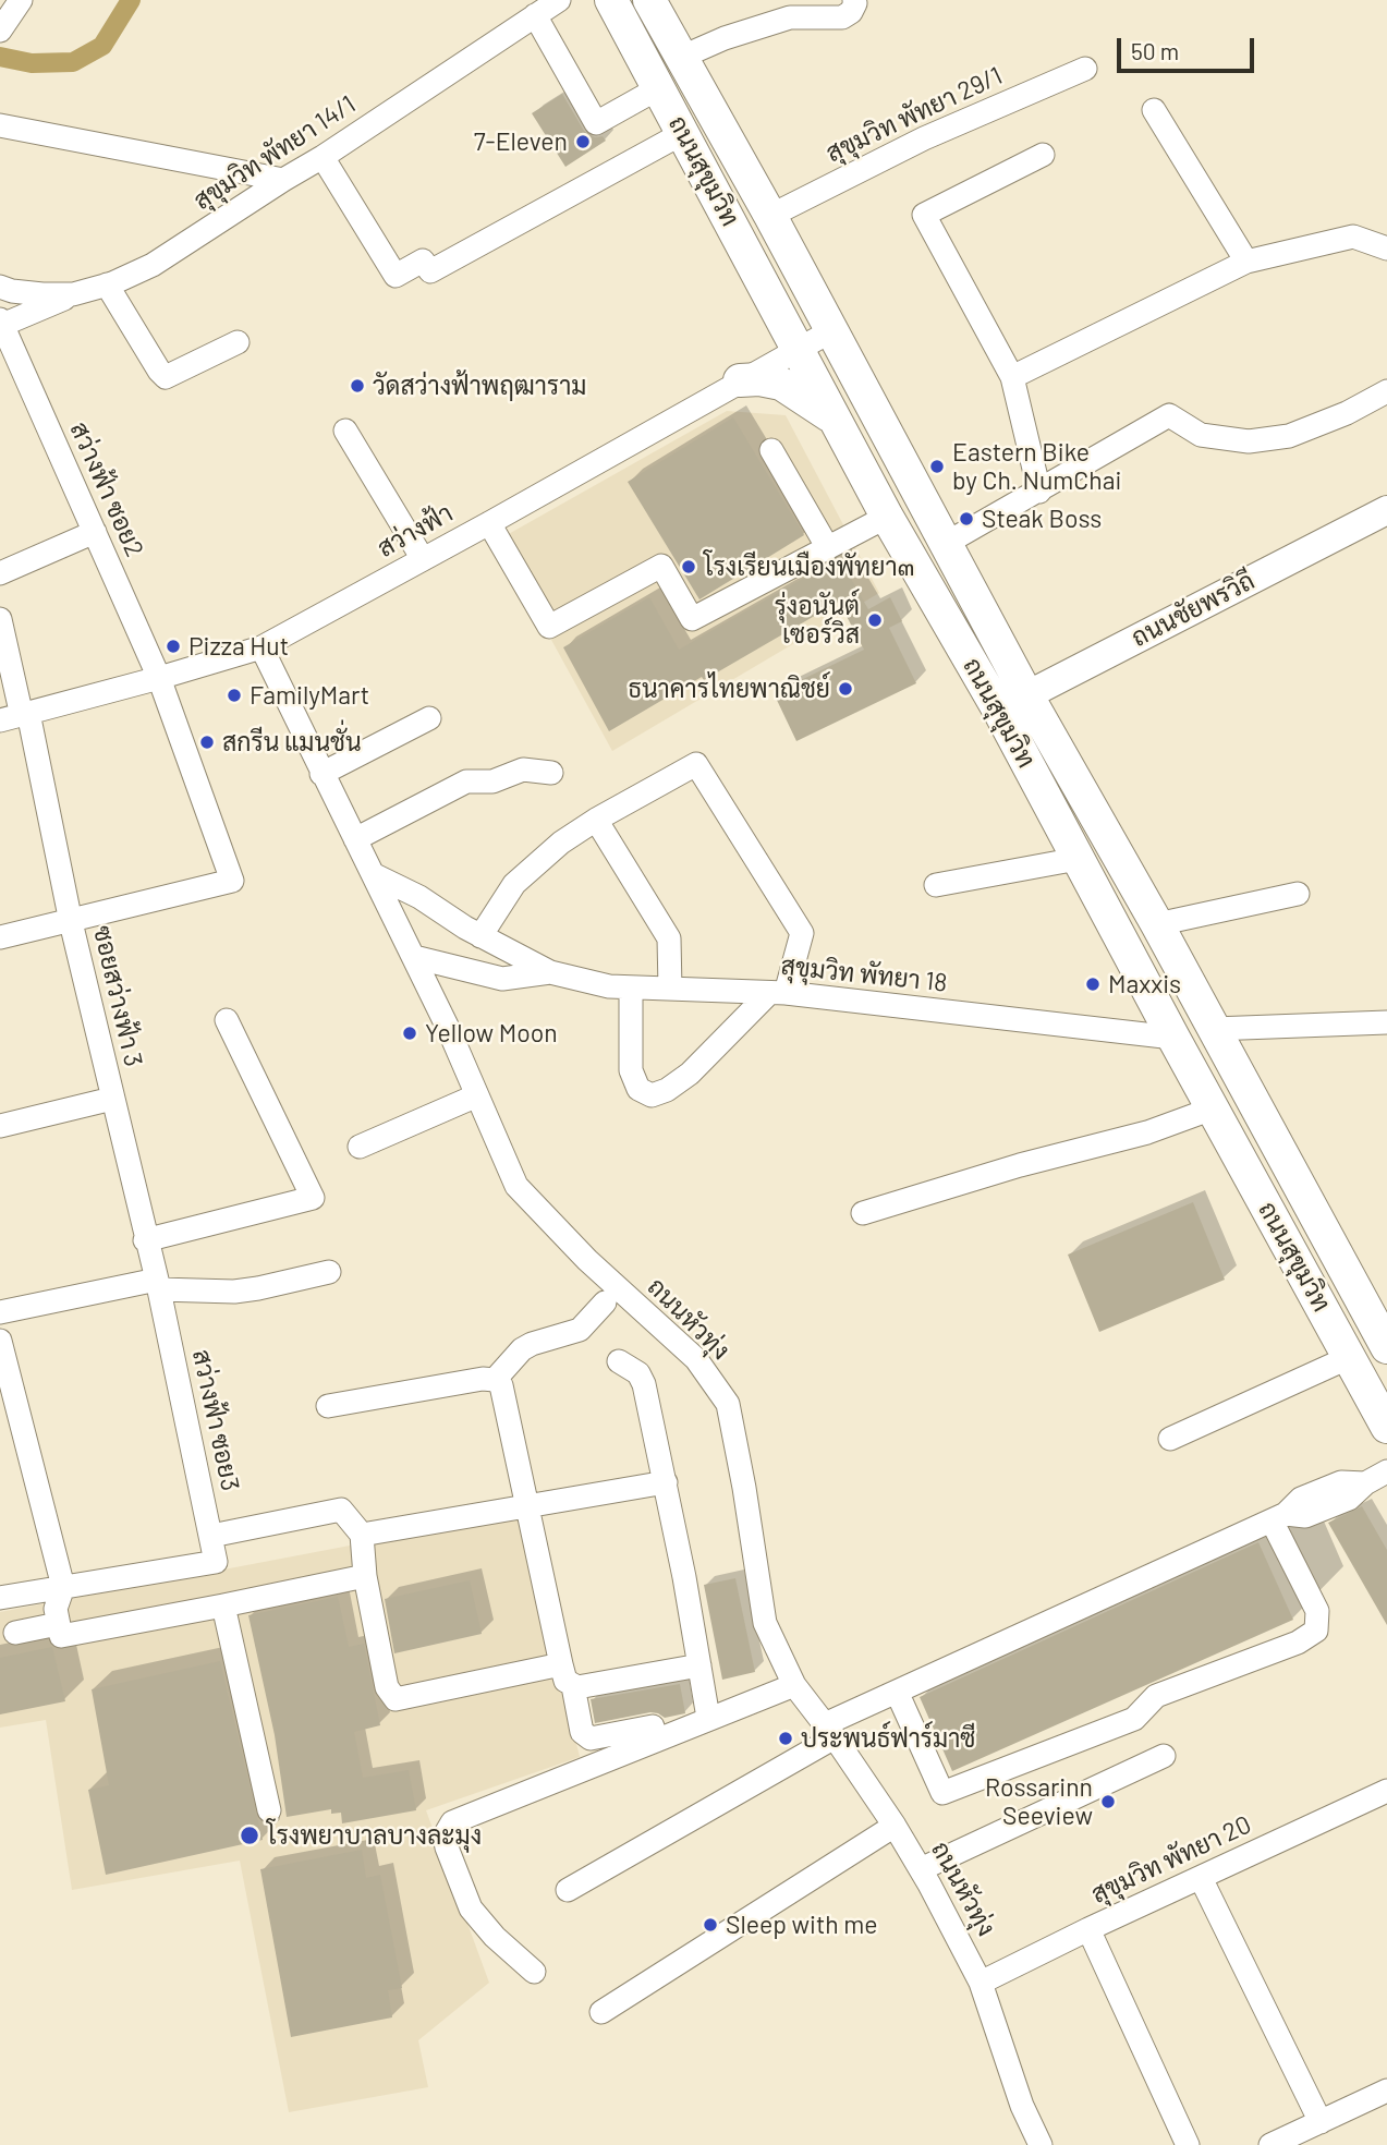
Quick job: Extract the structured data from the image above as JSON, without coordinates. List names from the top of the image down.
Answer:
{
  "streets": {
    "highway": ["ถนนสุขุมวิท"],
    "main road": ["ถนนชัยพรวิถี"],
    "street": [
      "สุขุมวิท พัทยา 29/1",
      "สุขุมวิท พัทยา 14/1",
      "สว่างฟ้า ซอย2",
      "สว่างฟ้า",
      "สุขุมวิท พัทยา 18",
      "ซอยสว่างฟ้า 3",
      "ถนนหัวทุ่ง",
      "สว่างฟ้า ซอย3",
      "สุขุมวิท พัทยา 20"
    ]
  },
  "crossings": [
    ["สุขุมวิท พัทยา 29/1", "ถนนสุขุมวิท"],
    ["ถนนสุขุมวิท", "สว่างฟ้า"],
    ["ถนนสุขุมวิท", "ถนนชัยพรวิถี"],
    ["ถนนสุขุมวิท", "สุขุมวิท พัทยา 18"],
    ["สว่างฟ้า ซอย2", "สว่างฟ้า"],
    ["สว่างฟ้า ซอย2", "ซอยสว่างฟ้า 3"],
    ["สว่างฟ้า", "ซอยสว่างฟ้า 3"],
    ["สว่างฟ้า", "ถนนหัวทุ่ง"],
    ["สุขุมวิท พัทยา 18", "ถนนหัวทุ่ง"],
    ["ซอยสว่างฟ้า 3", "สว่างฟ้า ซอย3"],
    ["ถนนหัวทุ่ง", "สุขุมวิท พัทยา 20"]
  ],
  "places": [
    "7-Eleven",
    "วัดสว่างฟ้าพฤฒาราม",
    "Eastern Bike by Ch. NumChai",
    "Steak Boss",
    "โรงเรียนเมืองพัทยา๓",
    "รุ่งอนันต์ เซอร์วิส",
    "Pizza Hut",
    "ธนาคารไทยพาณิชย์",
    "FamilyMart",
    "สกรีน แมนชั่น",
    "Maxxis",
    "Yellow Moon",
    "ประพนธ์ฟาร์มาซี",
    "Rossarinn Seeview",
    "โรงพยาบาลบางละมุง",
    "Sleep with me"
  ],
  "scale_bar": "50 m"
}
